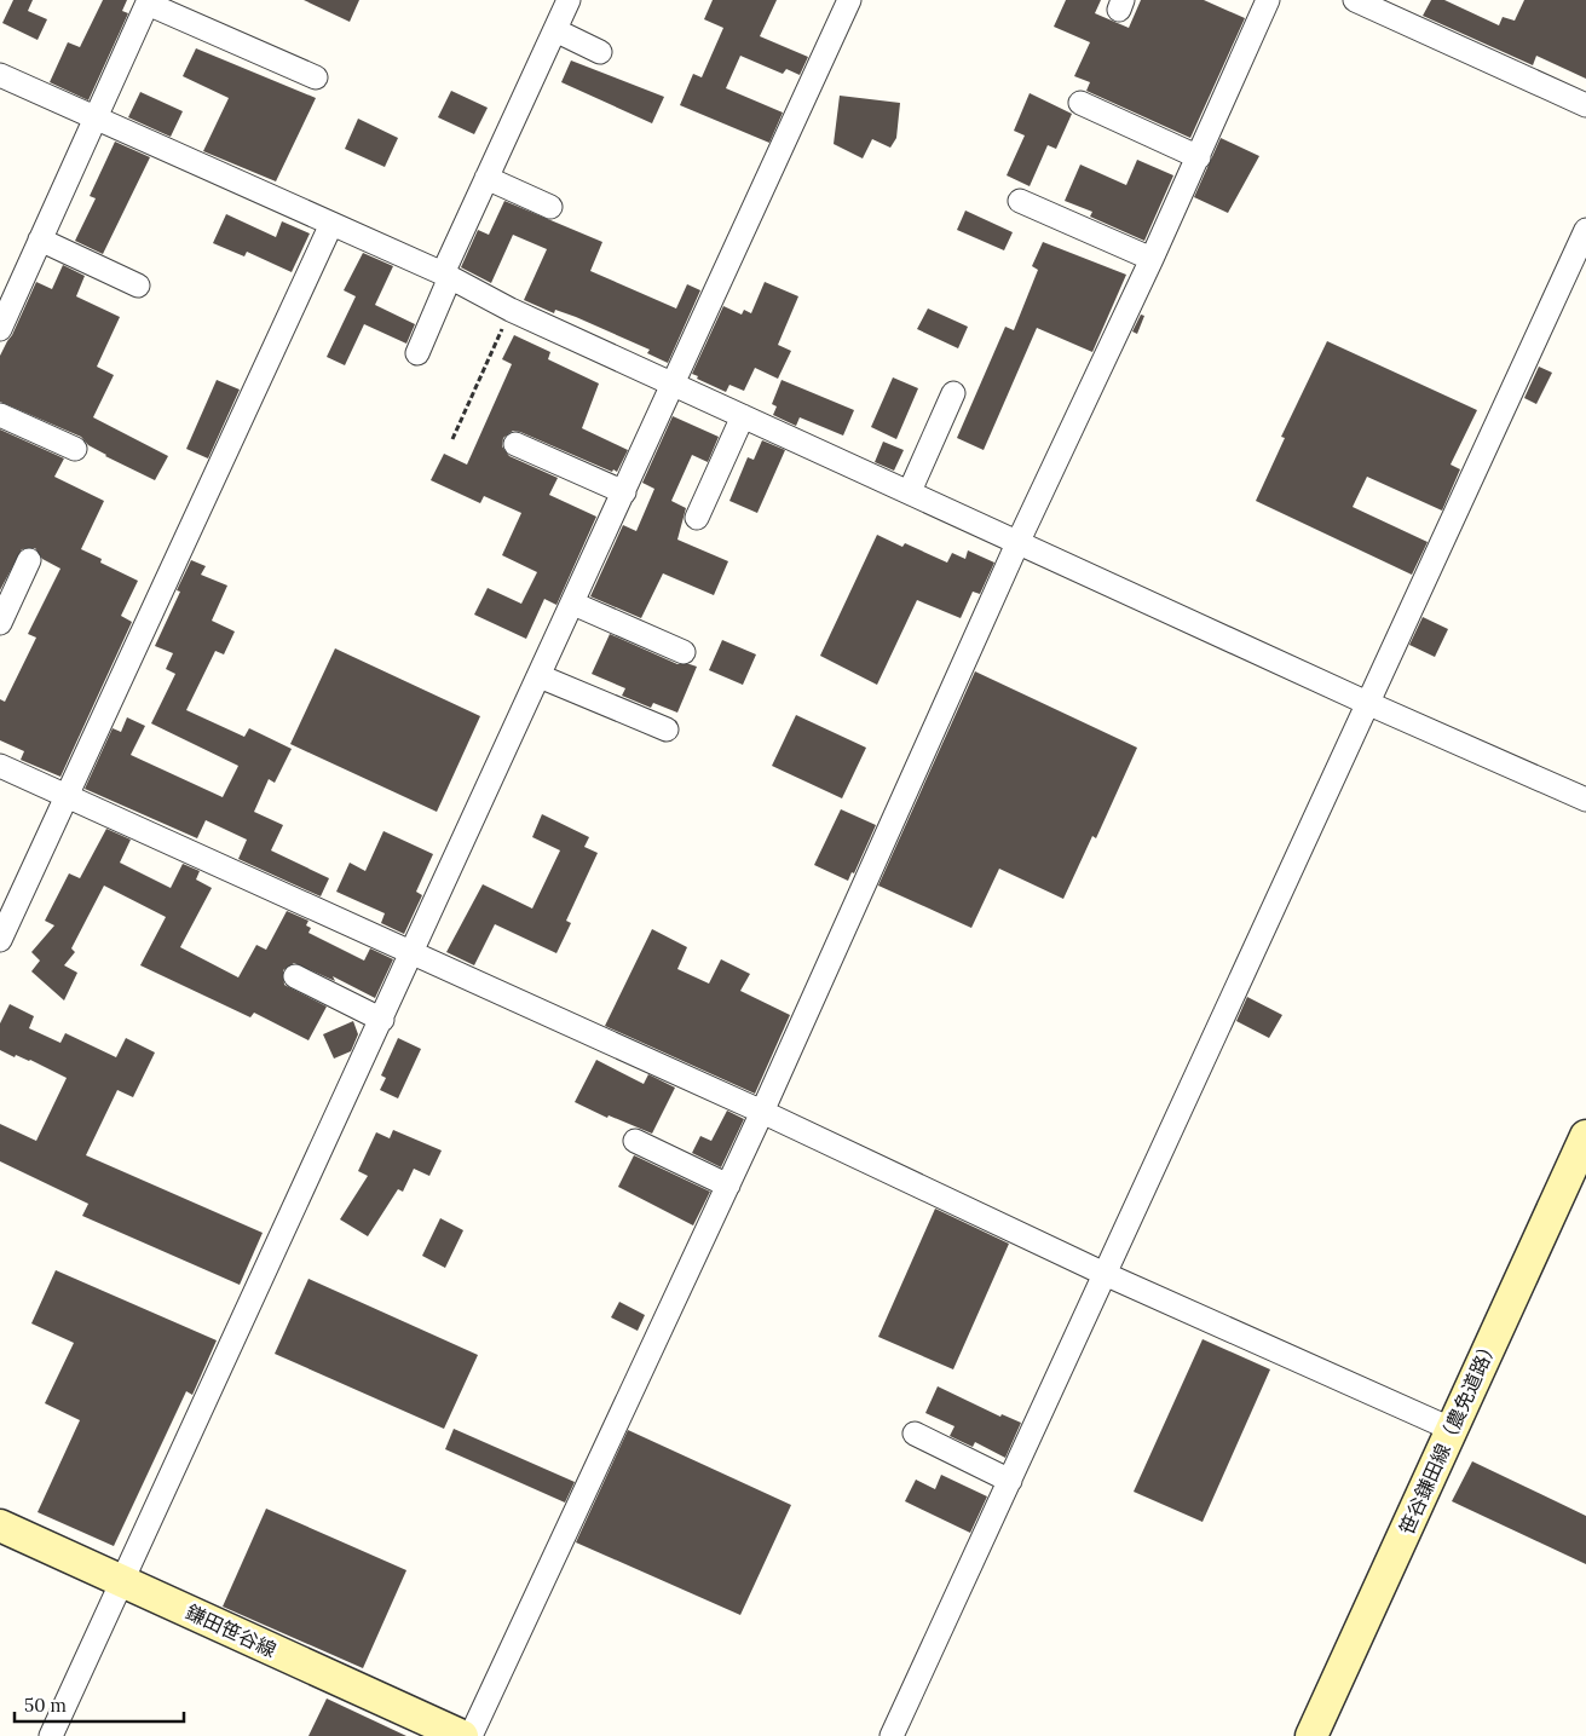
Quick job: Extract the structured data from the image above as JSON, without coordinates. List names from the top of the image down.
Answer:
{
  "streets": {
    "street": ["笹谷鎌田線（農免道路）", "鎌田笹谷線"]
  },
  "scale_bar": "50 m"
}
